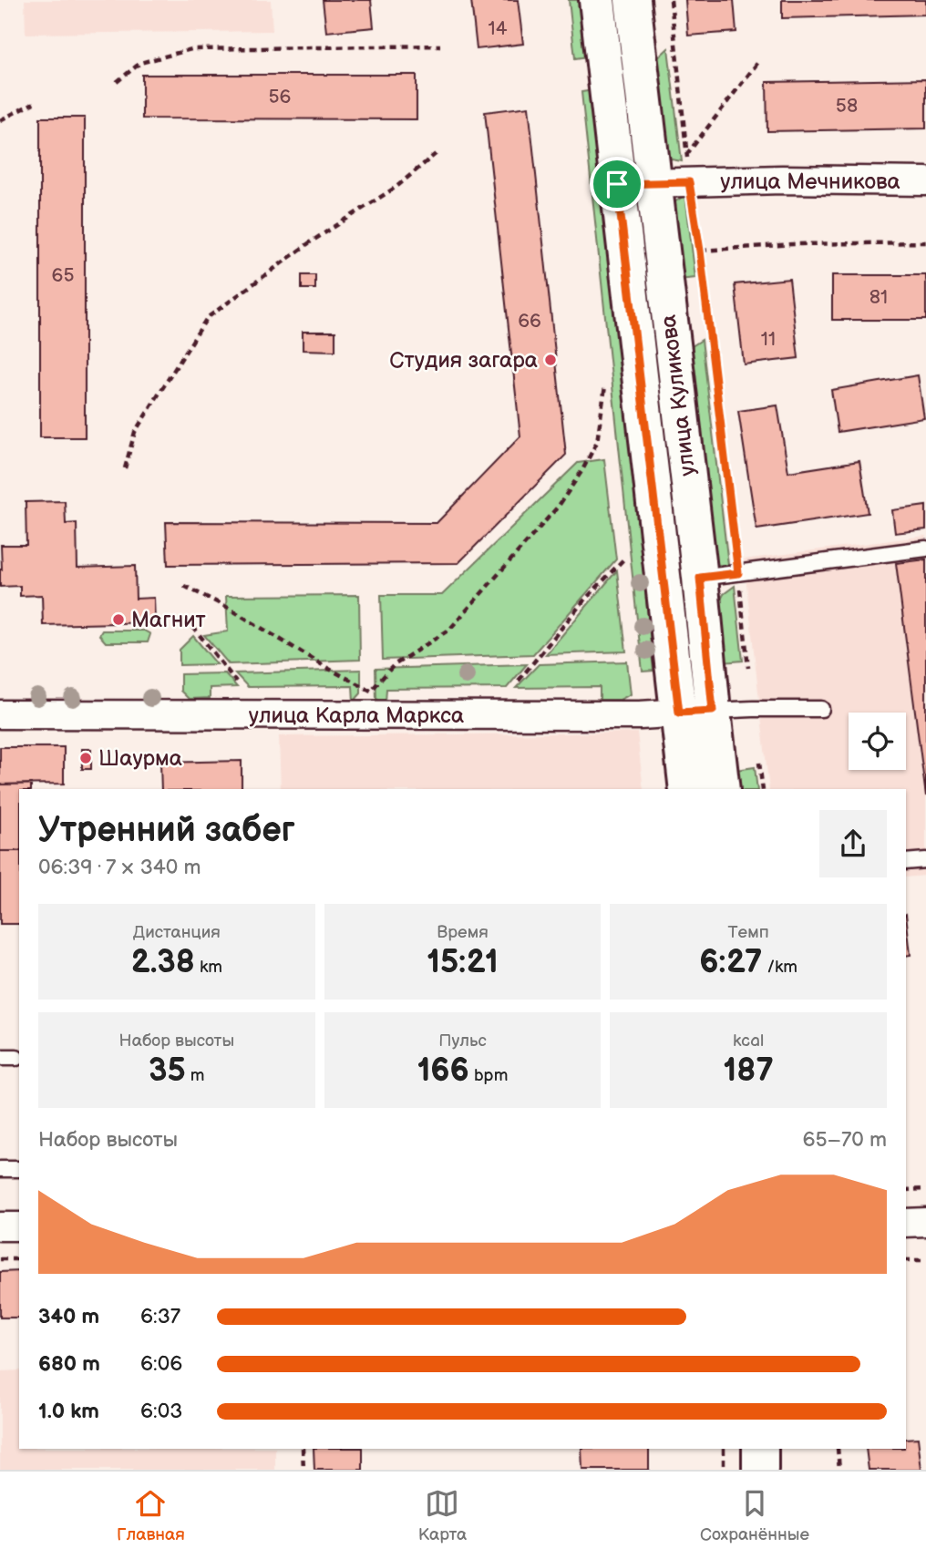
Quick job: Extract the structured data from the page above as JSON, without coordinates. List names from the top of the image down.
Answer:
{
  "streets": {
    "main road": ["улица Куликова"],
    "street": ["улица Мечникова", "улица Карла Маркса"]
  },
  "crossings": [
    ["улица Мечникова", "улица Куликова"],
    ["улица Куликова", "улица Карла Маркса"]
  ],
  "places": ["Студия загара", "Магнит", "Шаурма"],
  "house_numbers": [
    "14",
    "56",
    "58",
    "65",
    "81",
    "66",
    "11"
  ],
  "page": {
    "heading": ["Утренний забег", "06:39 · 7 × 340 m"],
    "stats": [
      ["Дистанция", "2.38 km"],
      ["Время", "15:21"],
      ["Темп", "6:27 /km"],
      ["Набор высоты", "35 m"],
      ["Пульс", "166 bpm"],
      ["kcal", "187"]
    ],
    "chart": ["Набор высоты", "65–70 m"],
    "list": [
      {
        "name": "340 m",
        "note": "6:37"
      },
      {
        "name": "680 m",
        "note": "6:06"
      },
      {
        "name": "1.0 km",
        "note": "6:03"
      }
    ],
    "tabs": ["Главная", "Карта", "Сохранённые"]
  }
}
